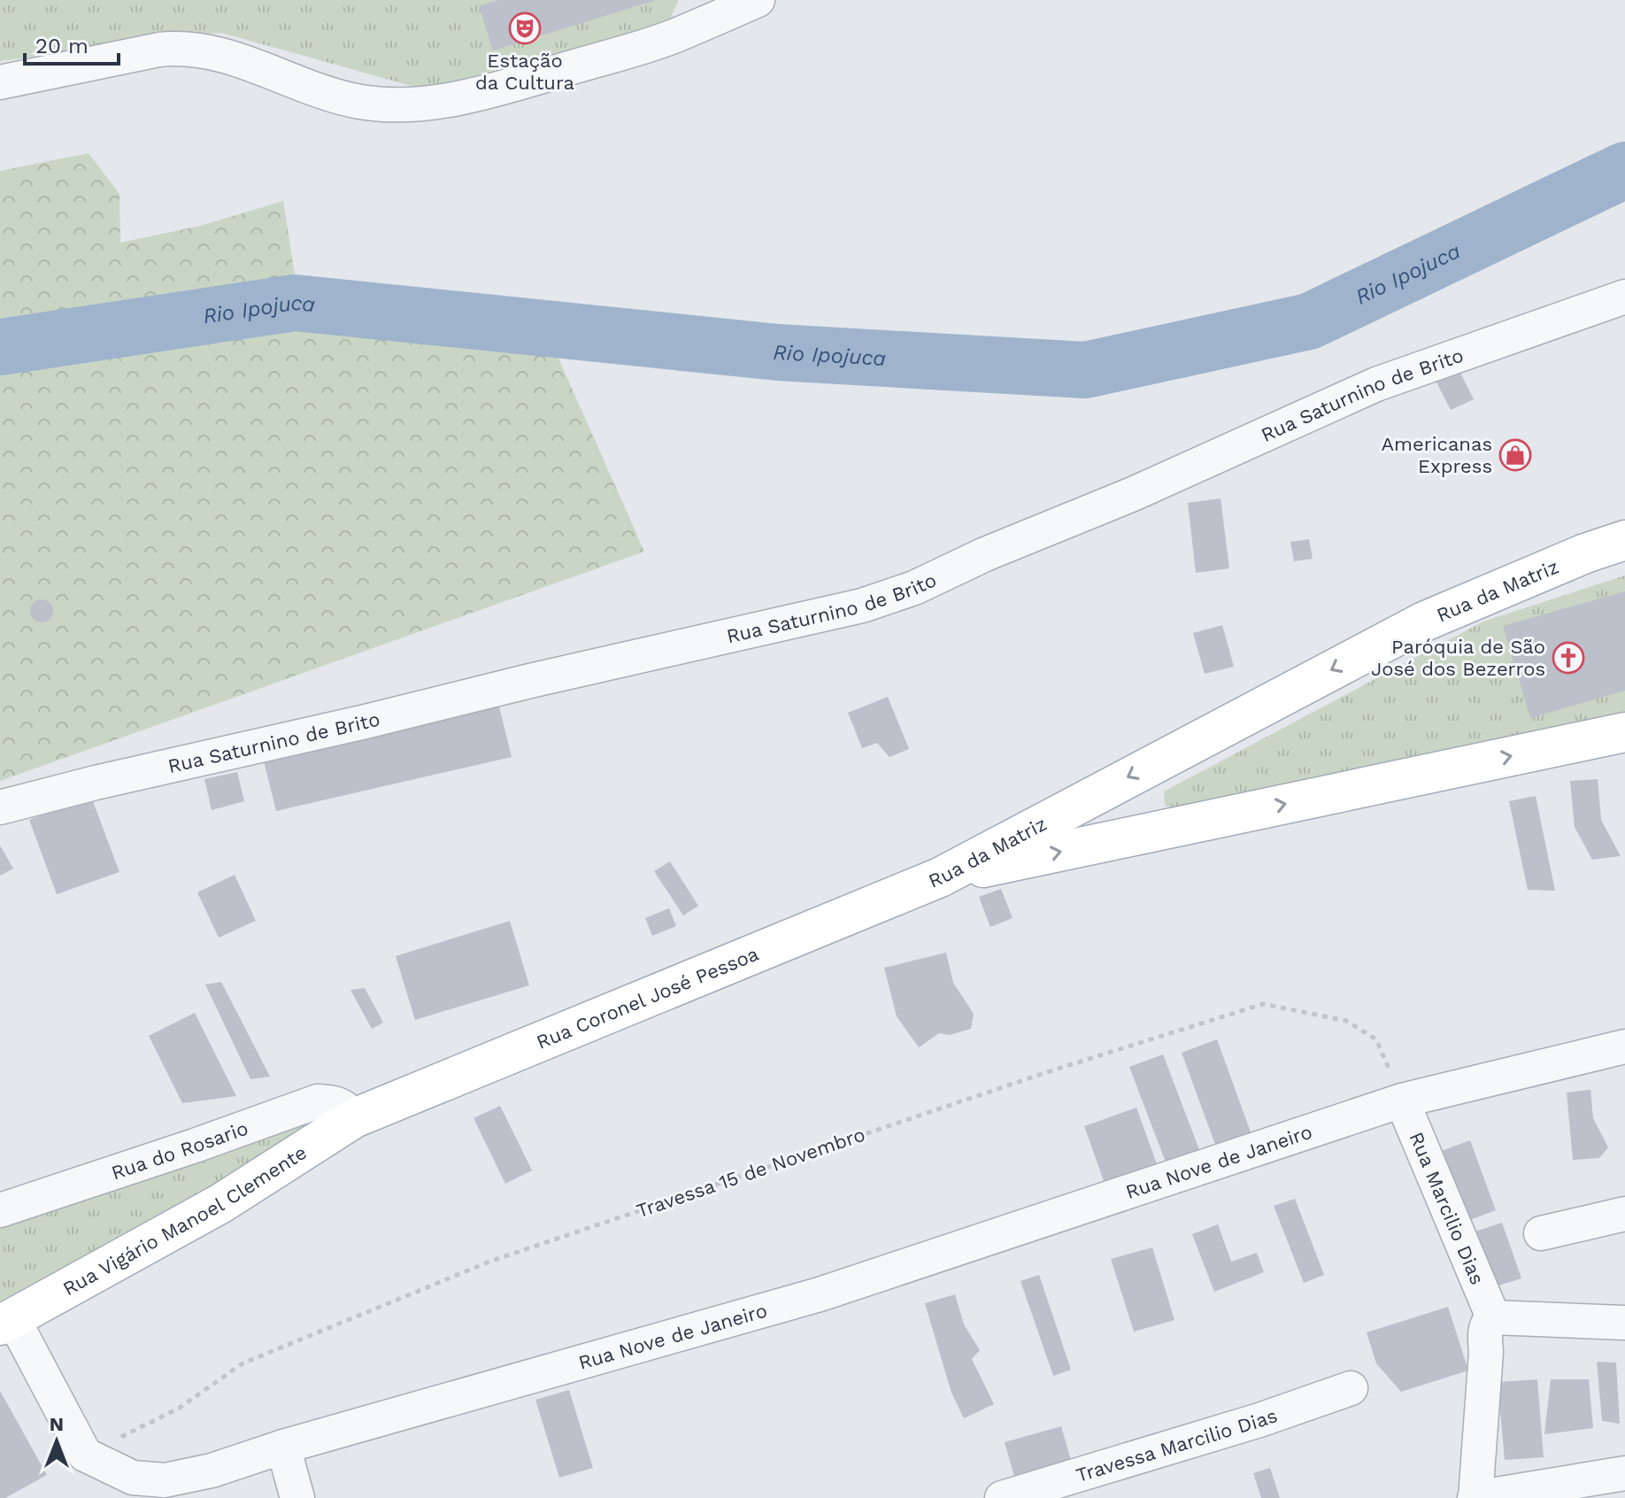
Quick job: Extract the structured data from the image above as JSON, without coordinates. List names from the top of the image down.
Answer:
{
  "streets": {
    "main road": ["Rua da Matriz", "Rua Coronel José Pessoa", "Rua Vigário Manoel Clemente"],
    "street": [
      "Rua Saturnino de Brito",
      "Rua do Rosario",
      "Rua Nove de Janeiro",
      "Rua Marcilio Dias",
      "Travessa Marcilio Dias"
    ],
    "path": ["Travessa 15 de Novembro"]
  },
  "crossings": [
    ["Rua da Matriz", "Rua Coronel José Pessoa"],
    ["Rua Coronel José Pessoa", "Rua do Rosario"],
    ["Rua Coronel José Pessoa", "Rua Vigário Manoel Clemente"],
    ["Rua do Rosario", "Rua Vigário Manoel Clemente"],
    ["Rua Nove de Janeiro", "Travessa 15 de Novembro"],
    ["Rua Nove de Janeiro", "Rua Marcilio Dias"],
    ["Travessa 15 de Novembro", "Rua Marcilio Dias"]
  ],
  "water": ["Rio Ipojuca"],
  "places": {
    "theatre": ["Estação da Cultura"],
    "shop": ["Americanas Express"],
    "church": ["Paróquia de São José dos Bezerros"]
  },
  "scale_bar": "20 m",
  "north": "top"
}
